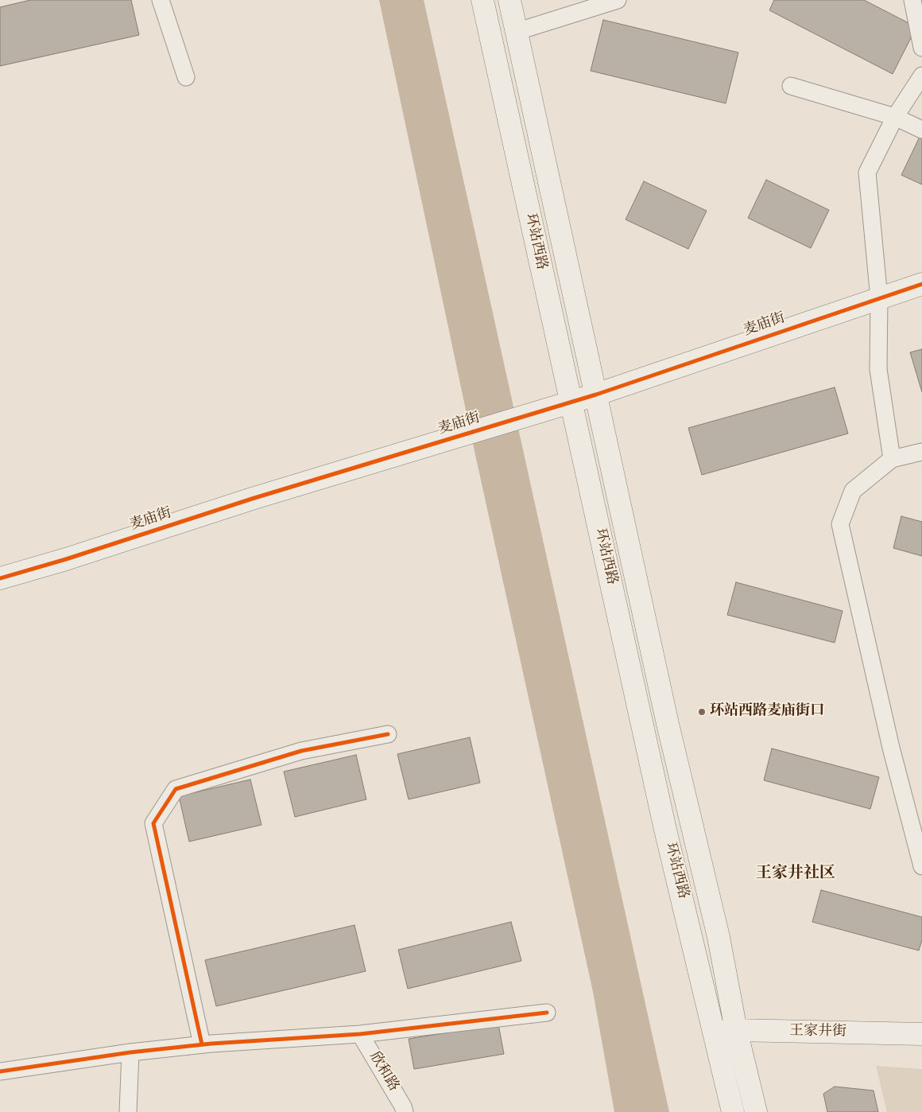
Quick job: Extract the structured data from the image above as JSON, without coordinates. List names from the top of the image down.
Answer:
{
  "streets": {
    "main road": ["环站西路", "麦庙街", "王家井街"],
    "street": ["欣和路"]
  },
  "crossings": [
    ["环站西路", "麦庙街"],
    ["环站西路", "王家井街"]
  ],
  "districts": ["王家井社区"],
  "places": ["环站西路麦庙街口"]
}
